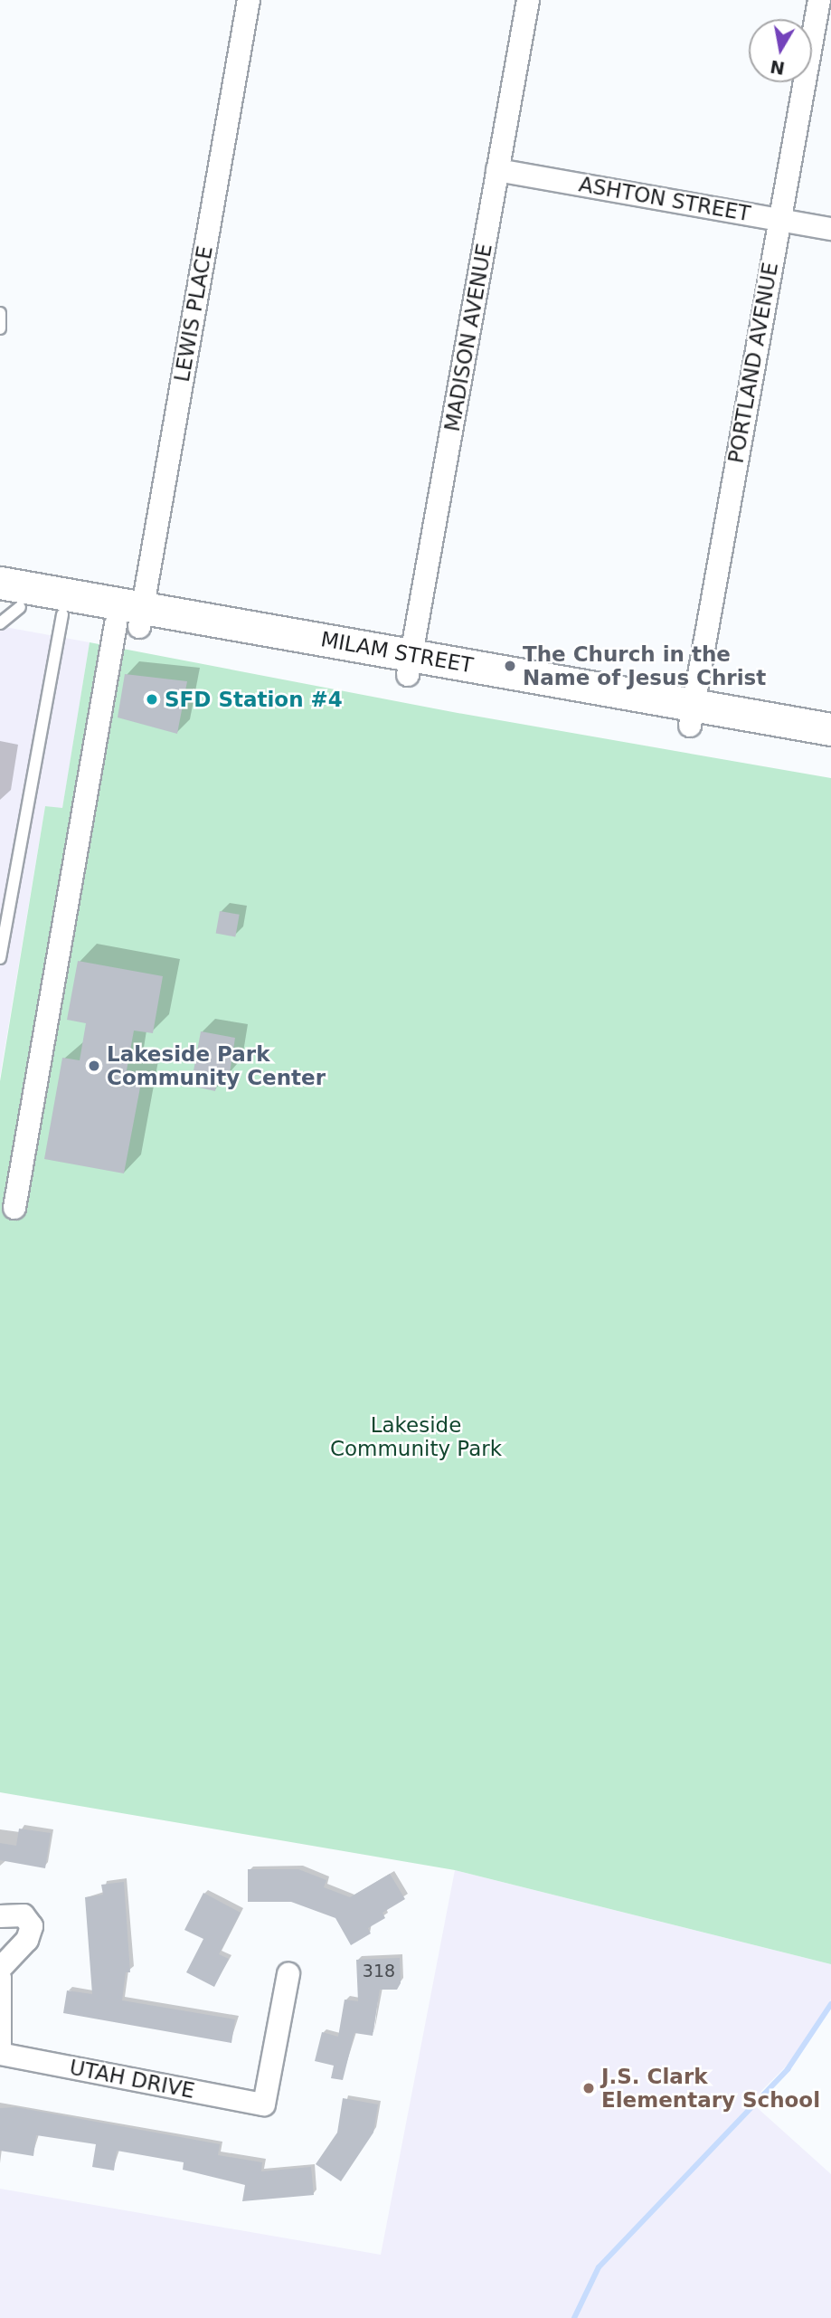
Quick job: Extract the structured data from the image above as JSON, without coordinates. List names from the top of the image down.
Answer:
{
  "streets": {
    "street": [
      "ASHTON STREET",
      "LEWIS PLACE",
      "MADISON AVENUE",
      "PORTLAND AVENUE",
      "MILAM STREET",
      "UTAH DRIVE"
    ]
  },
  "crossings": [
    ["ASHTON STREET", "MADISON AVENUE"],
    ["ASHTON STREET", "PORTLAND AVENUE"],
    ["LEWIS PLACE", "MILAM STREET"],
    ["MADISON AVENUE", "MILAM STREET"],
    ["PORTLAND AVENUE", "MILAM STREET"]
  ],
  "parks": ["Lakeside Community Park"],
  "places": [
    "The Church in the Name of Jesus Christ",
    "SFD Station #4",
    "Lakeside Park Community Center",
    "J.S. Clark Elementary School"
  ],
  "house_numbers": ["318"],
  "north": "bottom"
}
